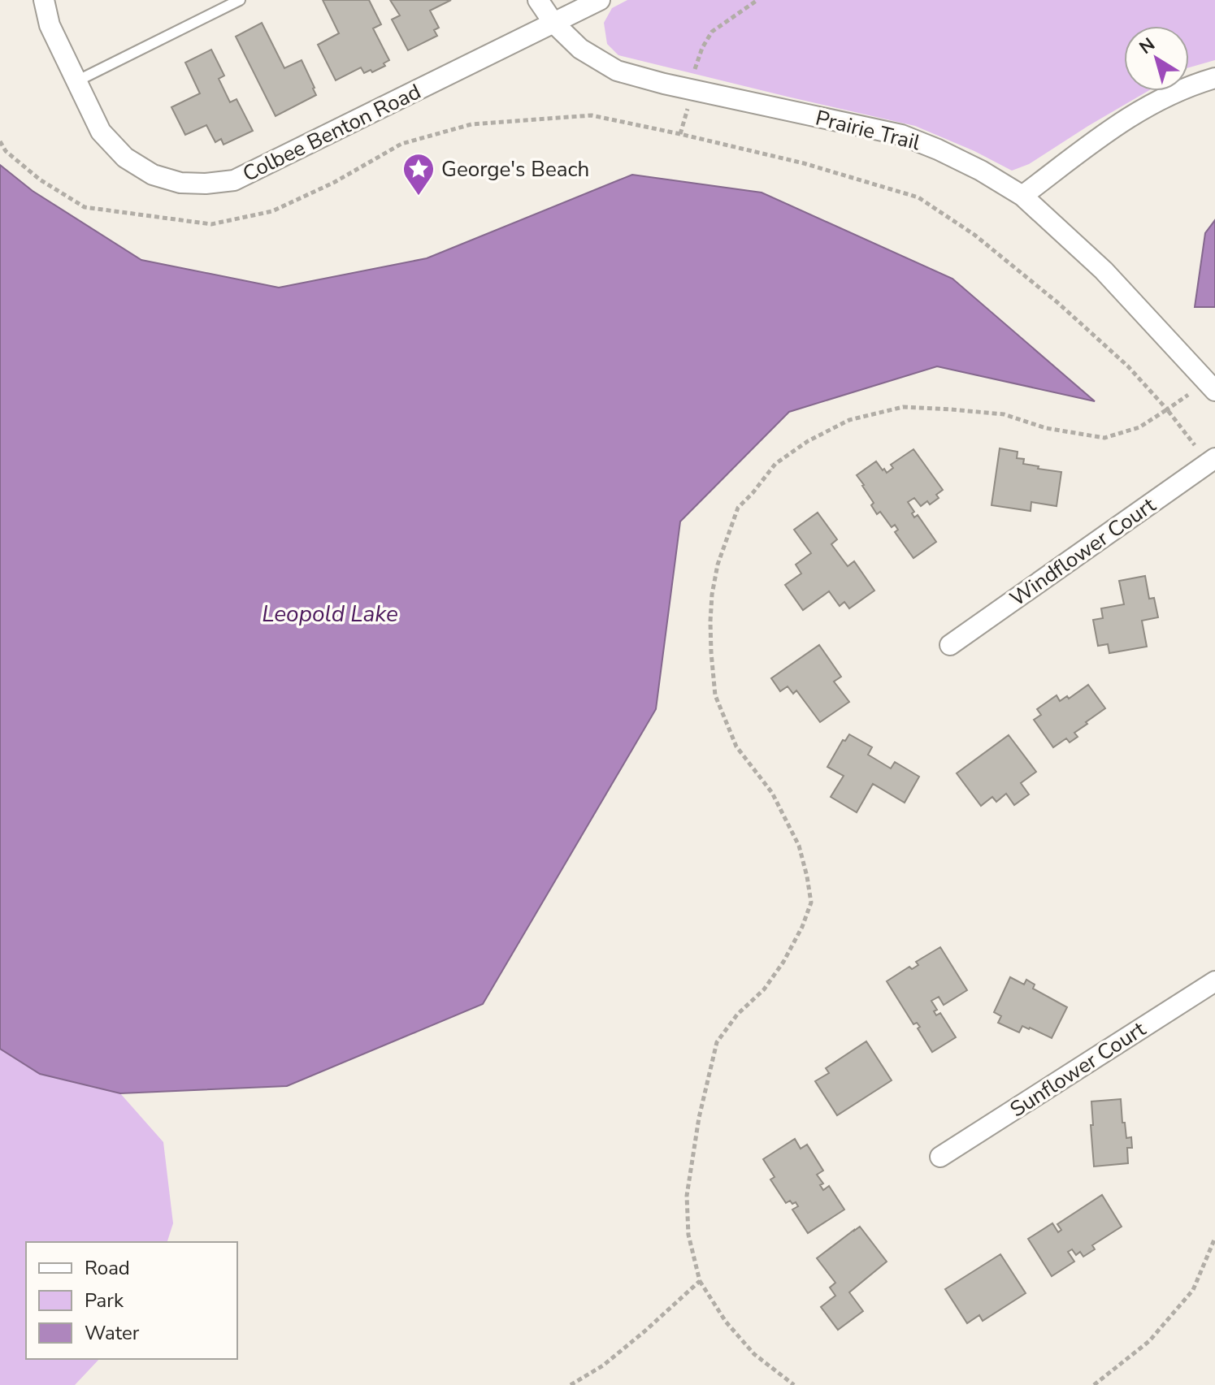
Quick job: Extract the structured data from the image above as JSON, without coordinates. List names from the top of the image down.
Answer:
{
  "streets": {
    "street": [
      "Prairie Trail",
      "Colbee Benton Road",
      "Windflower Court",
      "Sunflower Court"
    ]
  },
  "crossings": [
    ["Prairie Trail", "Colbee Benton Road"]
  ],
  "water": ["Leopold Lake"],
  "places": {
    "place": ["George's Beach"]
  },
  "legend": ["Road", "Park", "Water"],
  "north": "top left"
}
